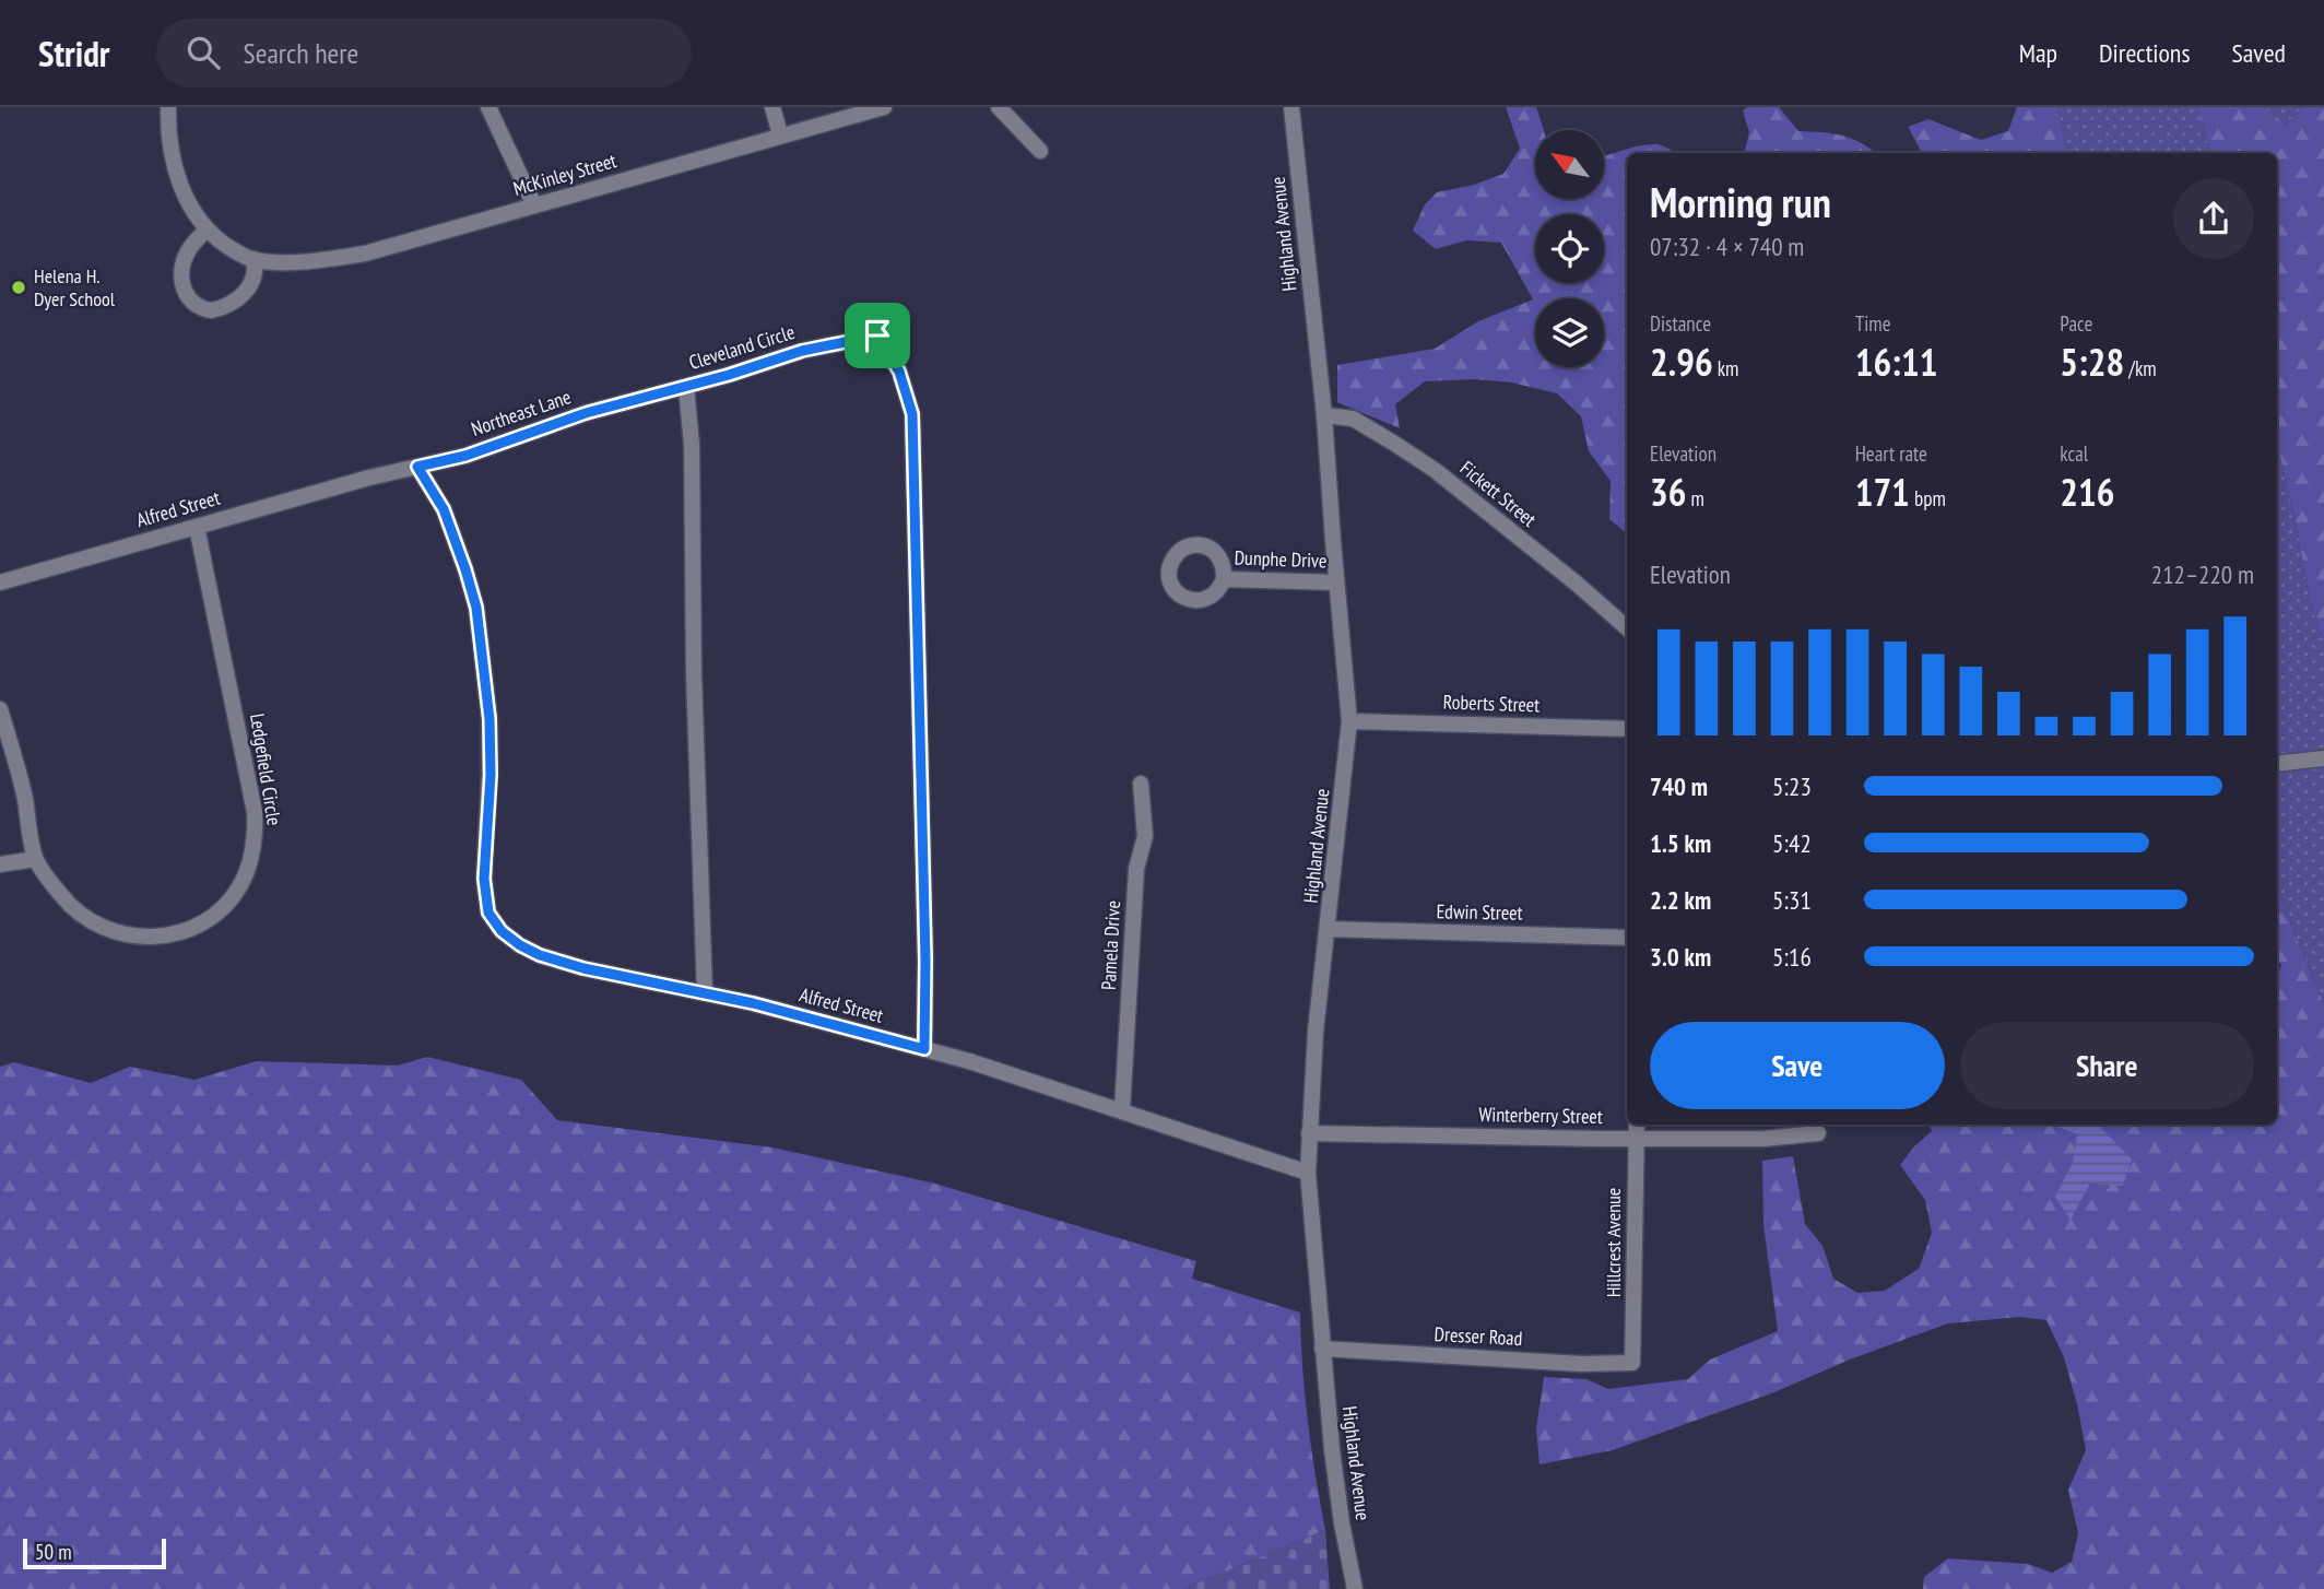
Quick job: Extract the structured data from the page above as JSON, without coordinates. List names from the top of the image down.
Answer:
{
  "streets": {
    "street": [
      "McKinley Street",
      "Highland Avenue",
      "Cleveland Circle",
      "Northeast Lane",
      "Fickett Street",
      "Alfred Street",
      "Dunphe Drive",
      "Roberts Street",
      "Ledgefield Circle",
      "Edwin Street",
      "Pamela Drive",
      "Winterberry Street",
      "Hillcrest Avenue",
      "Dresser Road"
    ]
  },
  "crossings": [
    ["Highland Avenue", "Fickett Street"],
    ["Highland Avenue", "Alfred Street"],
    ["Highland Avenue", "Dunphe Drive"],
    ["Highland Avenue", "Roberts Street"],
    ["Highland Avenue", "Edwin Street"],
    ["Highland Avenue", "Winterberry Street"],
    ["Highland Avenue", "Dresser Road"],
    ["Cleveland Circle", "Northeast Lane"],
    ["Cleveland Circle", "Alfred Street"],
    ["Northeast Lane", "Alfred Street"],
    ["Alfred Street", "Ledgefield Circle"],
    ["Alfred Street", "Pamela Drive"],
    ["Winterberry Street", "Hillcrest Avenue"],
    ["Hillcrest Avenue", "Dresser Road"]
  ],
  "places": ["Helena H. Dyer School"],
  "scale_bar": "50 m",
  "north": "top left",
  "page": {
    "header": "Stridr",
    "search": "Search here",
    "nav": ["Map", "Directions", "Saved"],
    "heading": ["Morning run", "07:32 · 4 × 740 m"],
    "stats": [
      ["Distance", "2.96 km"],
      ["Time", "16:11"],
      ["Pace", "5:28 /km"],
      ["Elevation", "36 m"],
      ["Heart rate", "171 bpm"],
      ["kcal", "216"]
    ],
    "chart": ["Elevation", "212–220 m"],
    "list": [
      {
        "name": "740 m",
        "note": "5:23"
      },
      {
        "name": "1.5 km",
        "note": "5:42"
      },
      {
        "name": "2.2 km",
        "note": "5:31"
      },
      {
        "name": "3.0 km",
        "note": "5:16"
      }
    ],
    "buttons": ["Save", "Share"],
    "scale": "50 m"
  }
}
